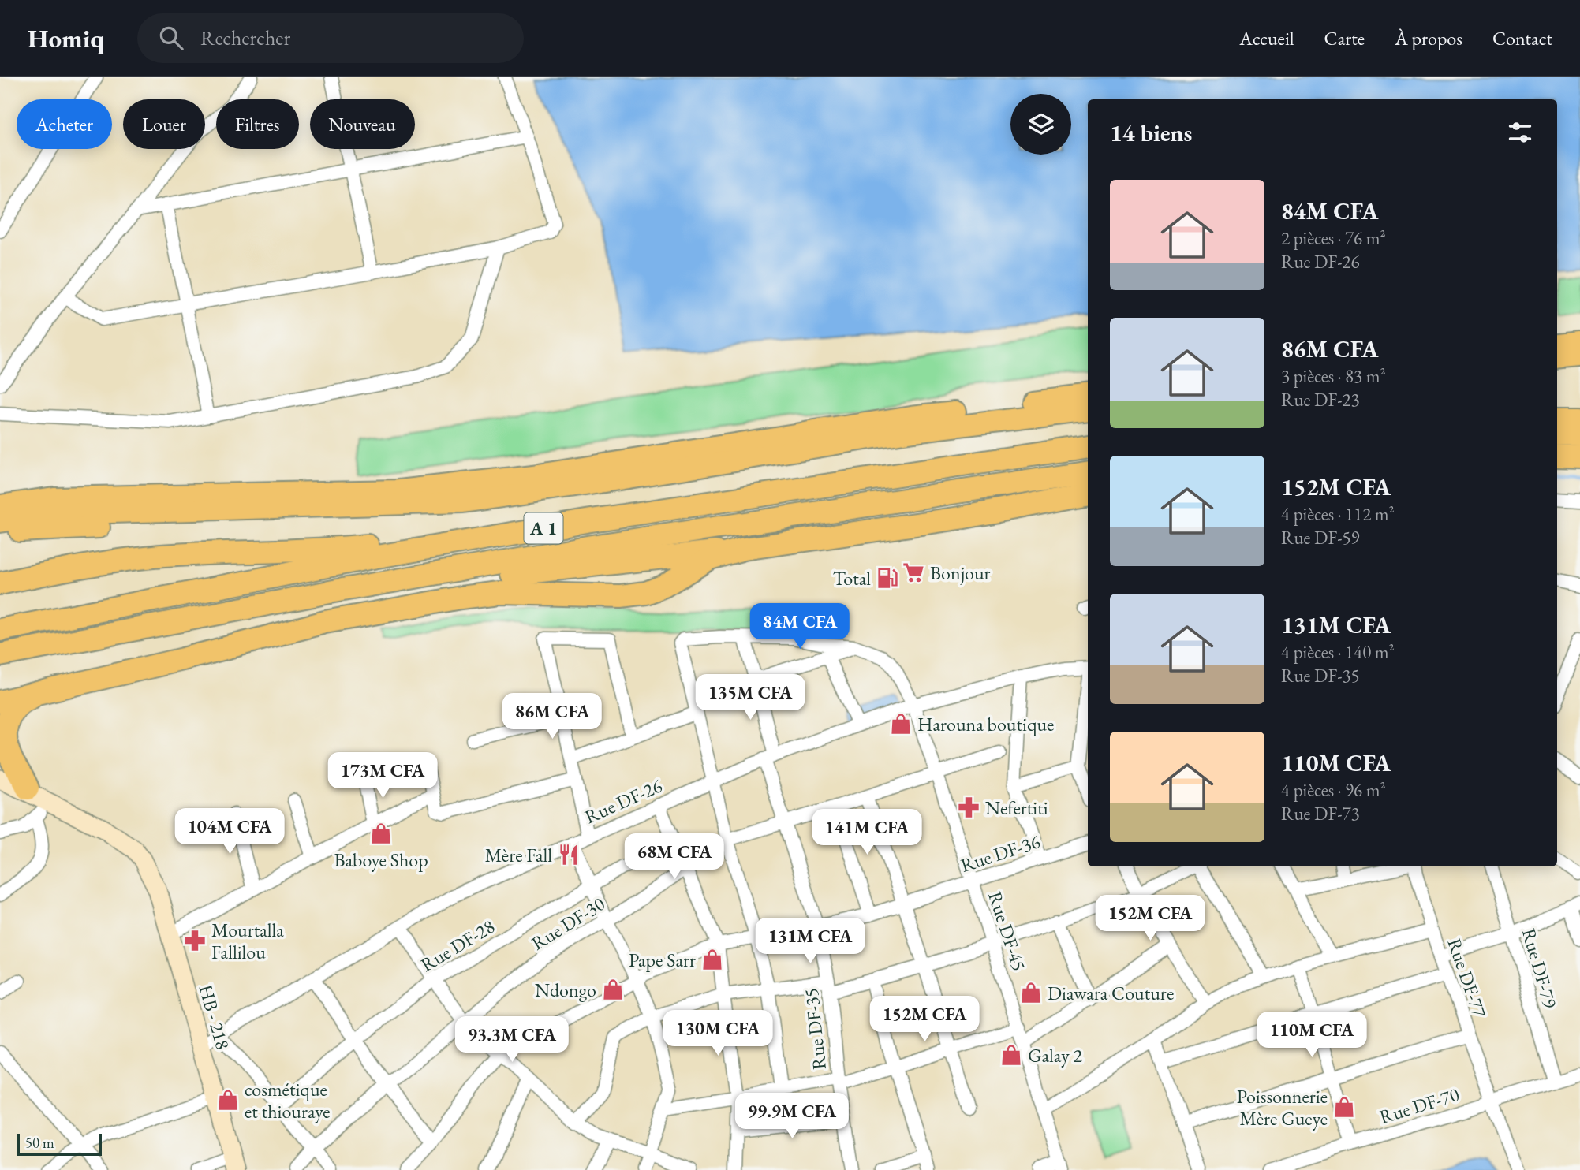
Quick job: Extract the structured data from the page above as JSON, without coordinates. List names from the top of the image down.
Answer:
{
  "streets": {
    "highway": ["A 1"],
    "main road": ["HB - 218"],
    "street": [
      "Rue DF-26",
      "Rue DF-36",
      "Rue DF-30",
      "Rue DF-45",
      "Rue DF-28",
      "Rue DF-79",
      "Rue DF-77",
      "Rue DF-35",
      "Rue DF-70"
    ]
  },
  "crossings": [
    ["Rue DF-26", "Rue DF-45"],
    ["Rue DF-26", "HB - 218"],
    ["Rue DF-26", "Rue DF-35"],
    ["Rue DF-36", "Rue DF-45"],
    ["Rue DF-36", "Rue DF-35"],
    ["Rue DF-30", "Rue DF-45"],
    ["Rue DF-30", "Rue DF-35"],
    ["Rue DF-45", "Rue DF-35"],
    ["Rue DF-79", "Rue DF-70"],
    ["Rue DF-77", "Rue DF-70"]
  ],
  "places": {
    "supermarket": ["Bonjour"],
    "fuel station": ["Total"],
    "shop": [
      "Harouna boutique",
      "Baboye Shop",
      "Pape Sarr",
      "Ndongo",
      "Diawara Couture",
      "Galay 2",
      "cosmétique et thiouraye",
      "Poissonnerie Mère Gueye"
    ],
    "pharmacy": ["Nefertiti", "Mourtalla Fallilou"],
    "restaurant": ["Mère Fall"]
  },
  "scale_bar": "50 m",
  "page": {
    "header": "Homiq",
    "search": "Rechercher",
    "nav": [
      "Accueil",
      "Carte",
      "À propos",
      "Contact"
    ],
    "chip": [
      "Acheter",
      "Louer",
      "Filtres",
      "Nouveau"
    ],
    "heading": "14 biens",
    "list": [
      {
        "name": "84M CFA",
        "note": "2 pièces · 76 m² · Rue DF-26"
      },
      {
        "name": "86M CFA",
        "note": "3 pièces · 83 m² · Rue DF-23"
      },
      {
        "name": "152M CFA",
        "note": "4 pièces · 112 m² · Rue DF-59"
      },
      {
        "name": "131M CFA",
        "note": "4 pièces · 140 m² · Rue DF-35"
      },
      {
        "name": "110M CFA",
        "note": "4 pièces · 96 m² · Rue DF-73"
      }
    ],
    "price": [
      "84M CFA",
      "135M CFA",
      "86M CFA",
      "173M CFA",
      "104M CFA",
      "141M CFA",
      "68M CFA",
      "152M CFA",
      "131M CFA",
      "152M CFA",
      "130M CFA",
      "110M CFA",
      "93.3M CFA",
      "99.9M CFA"
    ],
    "scale": "50 m"
  }
}
